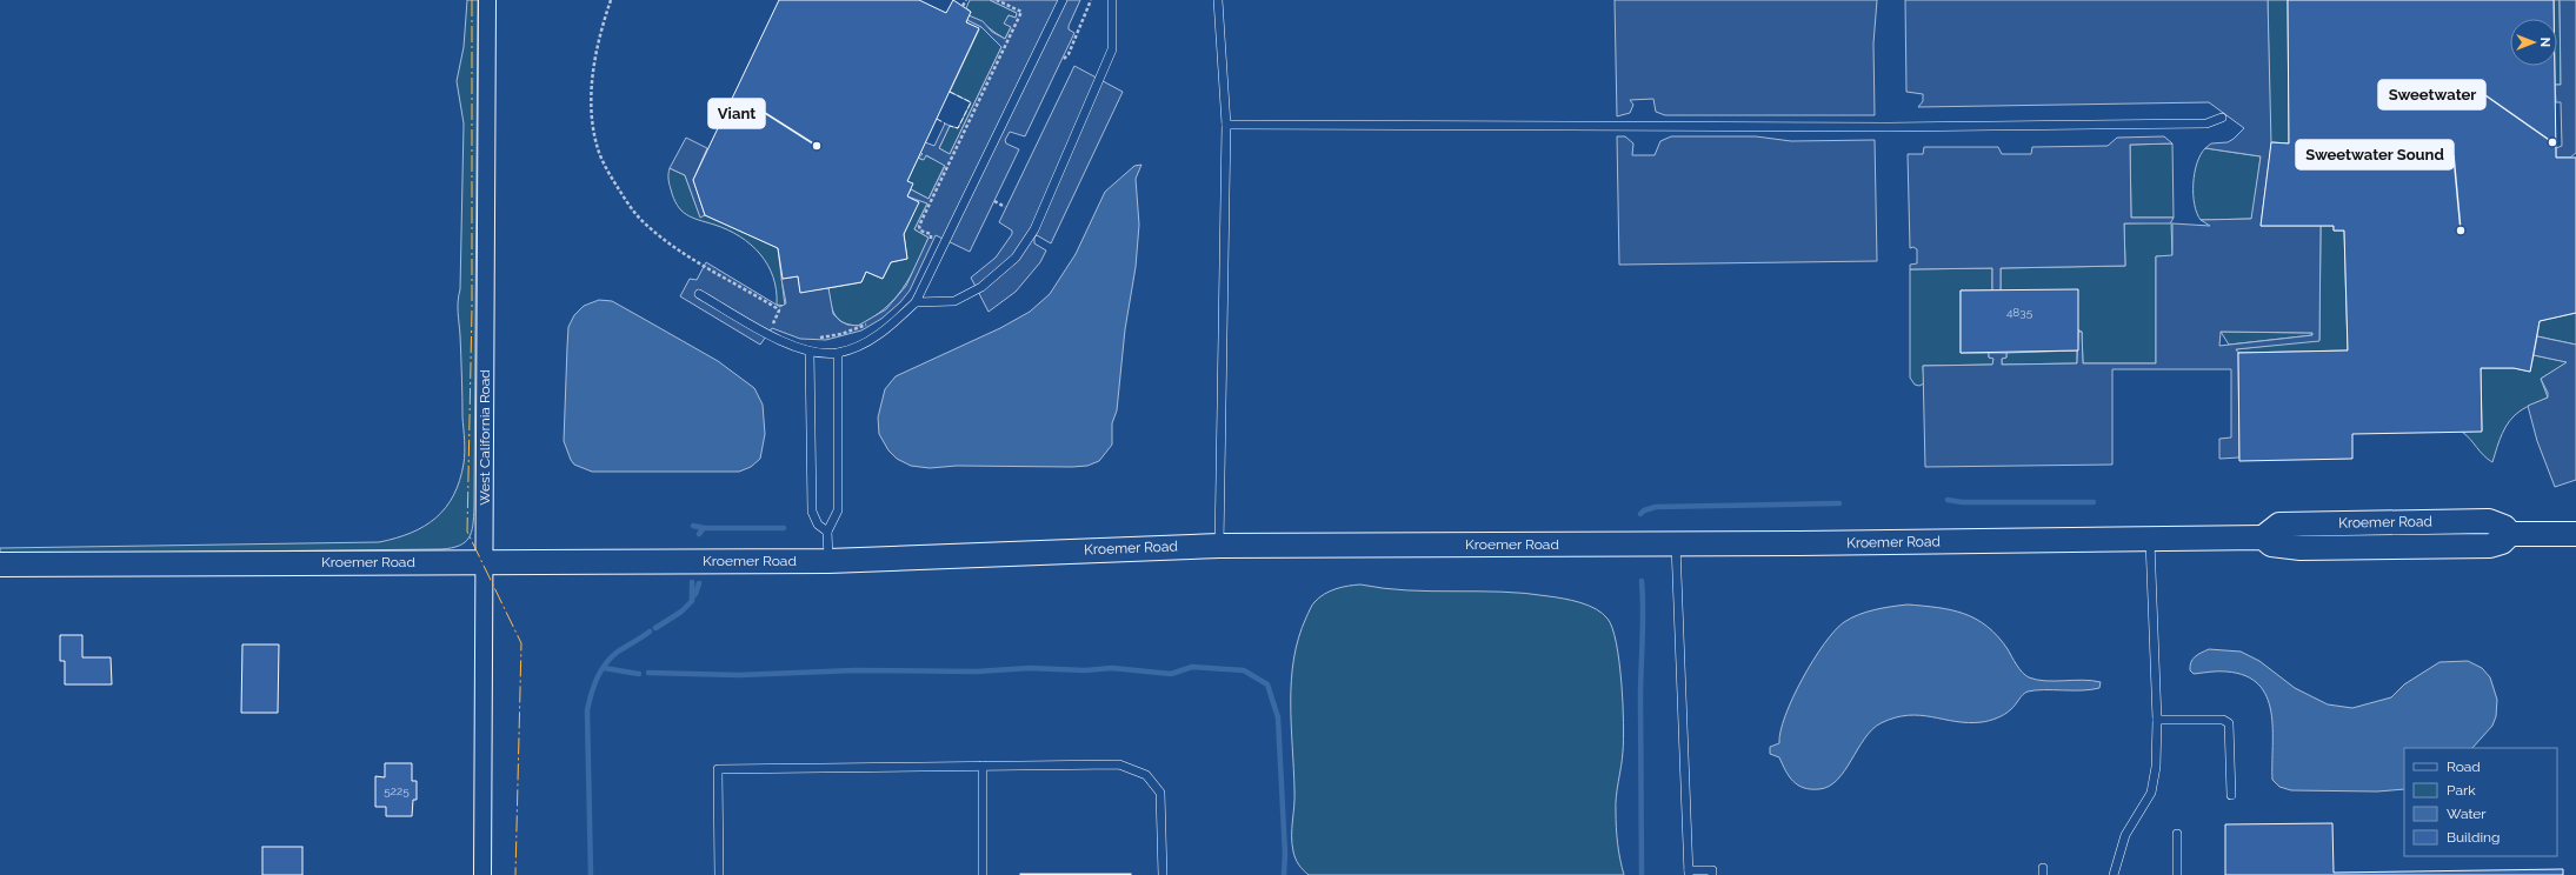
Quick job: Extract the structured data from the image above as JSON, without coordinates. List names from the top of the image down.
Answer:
{
  "streets": {
    "street": ["West California Road", "Kroemer Road"]
  },
  "crossings": [
    ["West California Road", "Kroemer Road"]
  ],
  "places": ["Sweetwater", "Viant", "Sweetwater Sound"],
  "house_numbers": ["4835", "5225"],
  "legend": [
    "Road",
    "Park",
    "Water",
    "Building"
  ],
  "north": "right"
}
